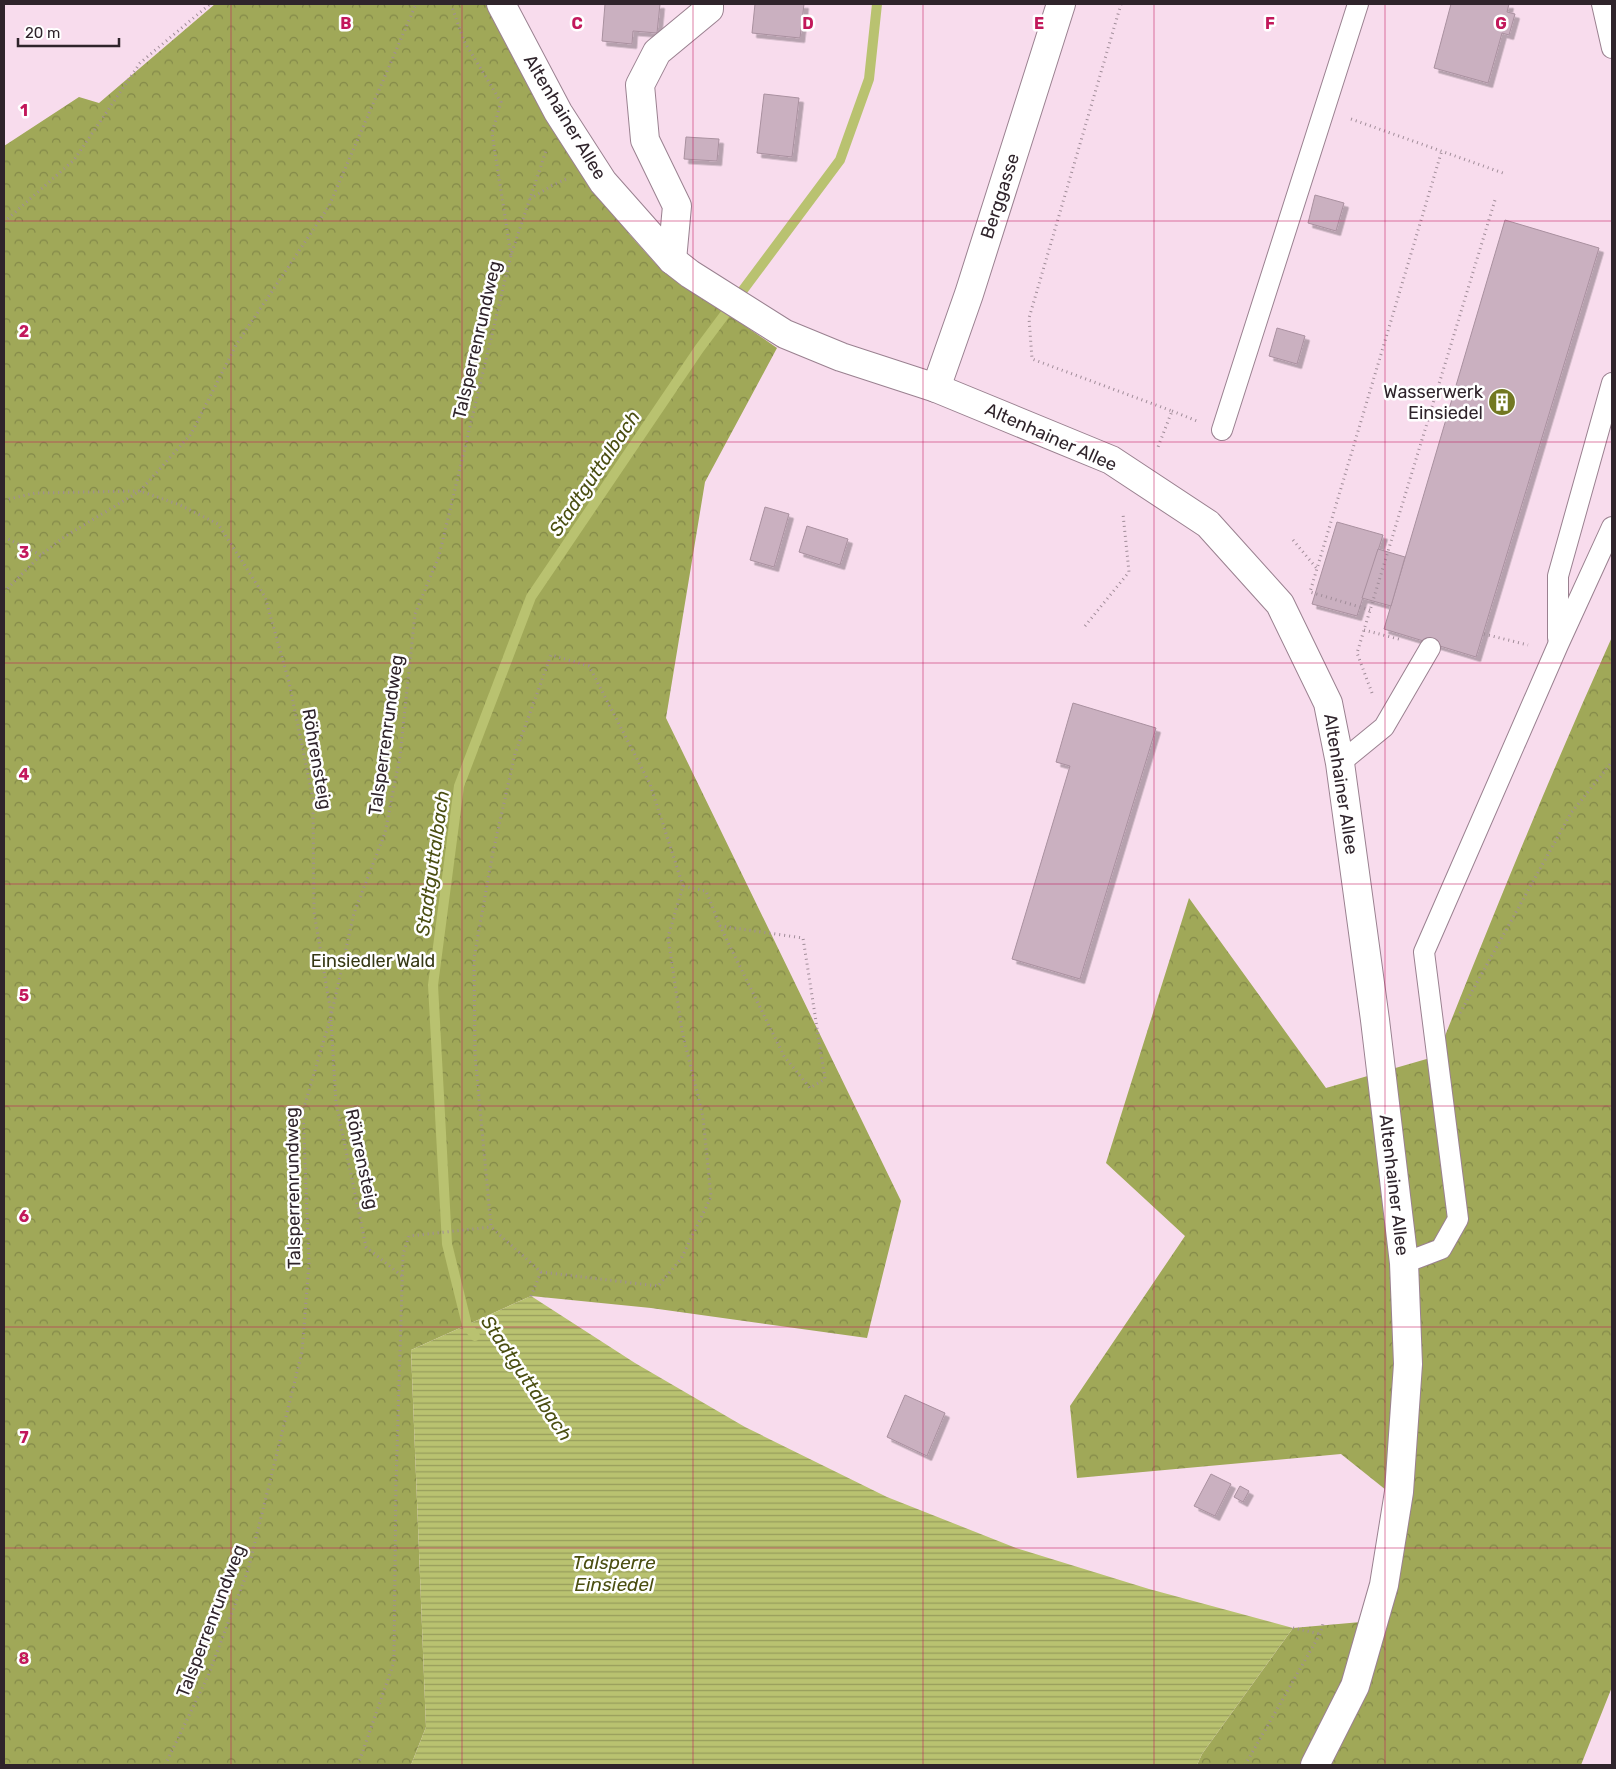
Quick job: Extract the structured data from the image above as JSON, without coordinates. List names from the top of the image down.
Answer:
{
  "streets": {
    "street": ["Altenhainer Allee", "Berggasse"],
    "path": ["Talsperrenrundweg", "Röhrensteig"]
  },
  "crossings": [
    ["Altenhainer Allee", "Berggasse"],
    ["Altenhainer Allee", "Talsperrenrundweg"],
    ["Talsperrenrundweg", "Röhrensteig"]
  ],
  "water": ["Stadtguttalbach", "Talsperre Einsiedel"],
  "parks": ["Einsiedler Wald"],
  "places": {
    "building": ["Wasserwerk Einsiedel"]
  },
  "scale_bar": "20 m",
  "grid": {
    "columns": [
      "B",
      "C",
      "D",
      "E",
      "F",
      "G"
    ],
    "rows": [
      "1",
      "2",
      "3",
      "4",
      "5",
      "6",
      "7",
      "8"
    ]
  }
}
